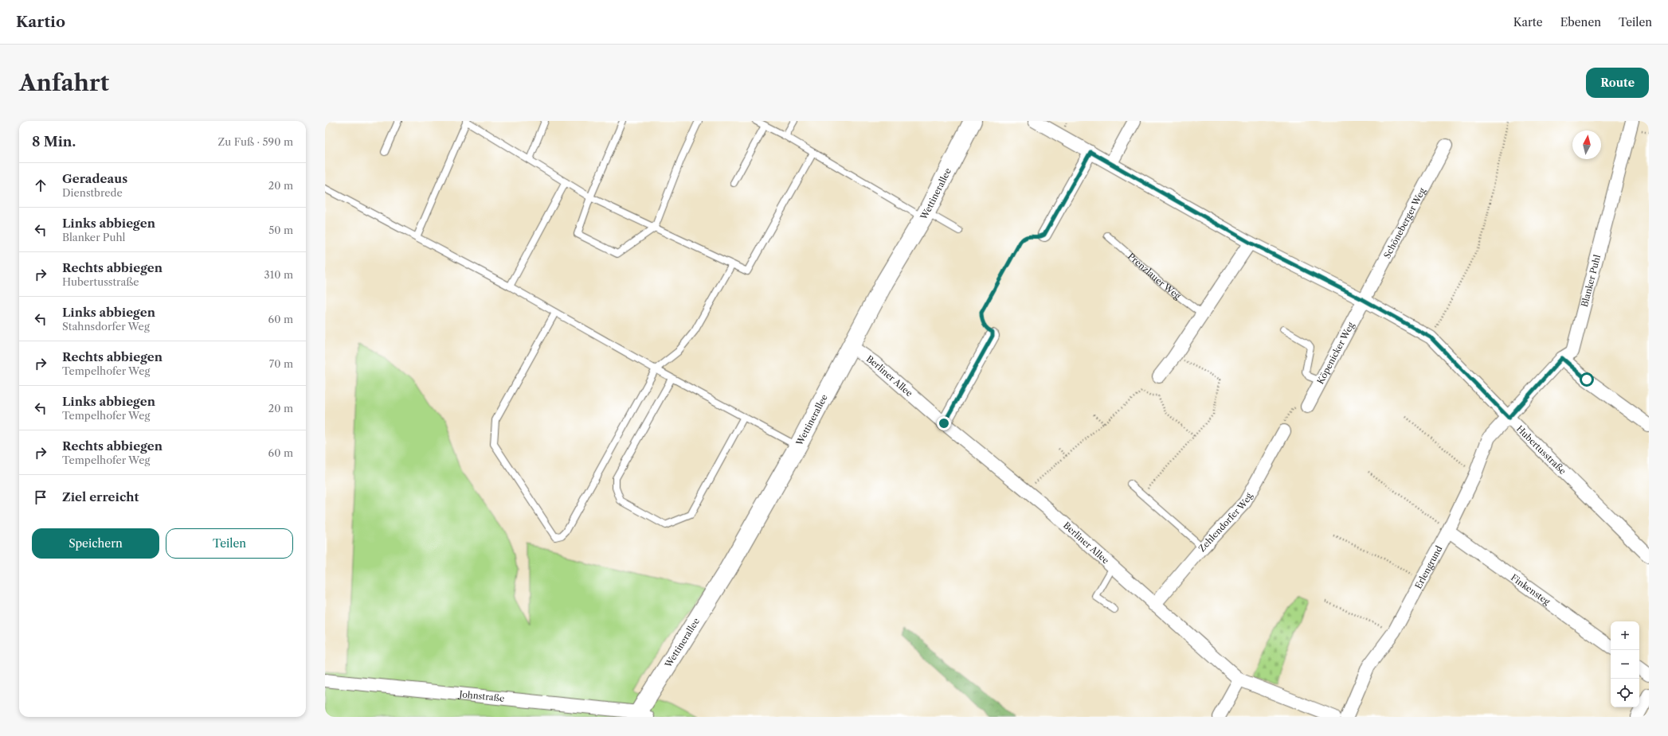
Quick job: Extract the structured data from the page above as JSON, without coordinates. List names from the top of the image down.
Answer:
{
  "streets": {
    "street": [
      "Wettinerallee",
      "Schöneberger Weg",
      "Blanker Puhl",
      "Köpenicker Weg",
      "Berliner Allee",
      "Hubertusstraße",
      "Zehlendorfer Weg",
      "Erlengrund",
      "Finkensteg",
      "Johnstraße"
    ],
    "lane": ["Prenzlauer Weg"]
  },
  "crossings": [
    ["Wettinerallee", "Berliner Allee"],
    ["Wettinerallee", "Johnstraße"],
    ["Schöneberger Weg", "Köpenicker Weg"],
    ["Schöneberger Weg", "Hubertusstraße"],
    ["Blanker Puhl", "Hubertusstraße"],
    ["Blanker Puhl", "Erlengrund"],
    ["Köpenicker Weg", "Hubertusstraße"],
    ["Berliner Allee", "Zehlendorfer Weg"],
    ["Hubertusstraße", "Erlengrund"],
    ["Erlengrund", "Finkensteg"]
  ],
  "north": "top",
  "page": {
    "header": "Kartio",
    "nav": ["Karte", "Ebenen", "Teilen"],
    "buttons": [
      "Route",
      ["Speichern", "Teilen"]
    ],
    "title": "Anfahrt",
    "heading": ["8 Min.", "Zu Fuß · 590 m"],
    "list": [
      ["Geradeaus", "Dienstbrede", "20 m"],
      ["Links abbiegen", "Blanker Puhl", "50 m"],
      ["Rechts abbiegen", "Hubertusstraße", "310 m"],
      ["Links abbiegen", "Stahnsdorfer Weg", "60 m"],
      ["Rechts abbiegen", "Tempelhofer Weg", "70 m"],
      ["Links abbiegen", "Tempelhofer Weg", "20 m"],
      ["Rechts abbiegen", "Tempelhofer Weg", "60 m"],
      "Ziel erreicht"
    ],
    "map_buttons": ["+", "−"]
  }
}
